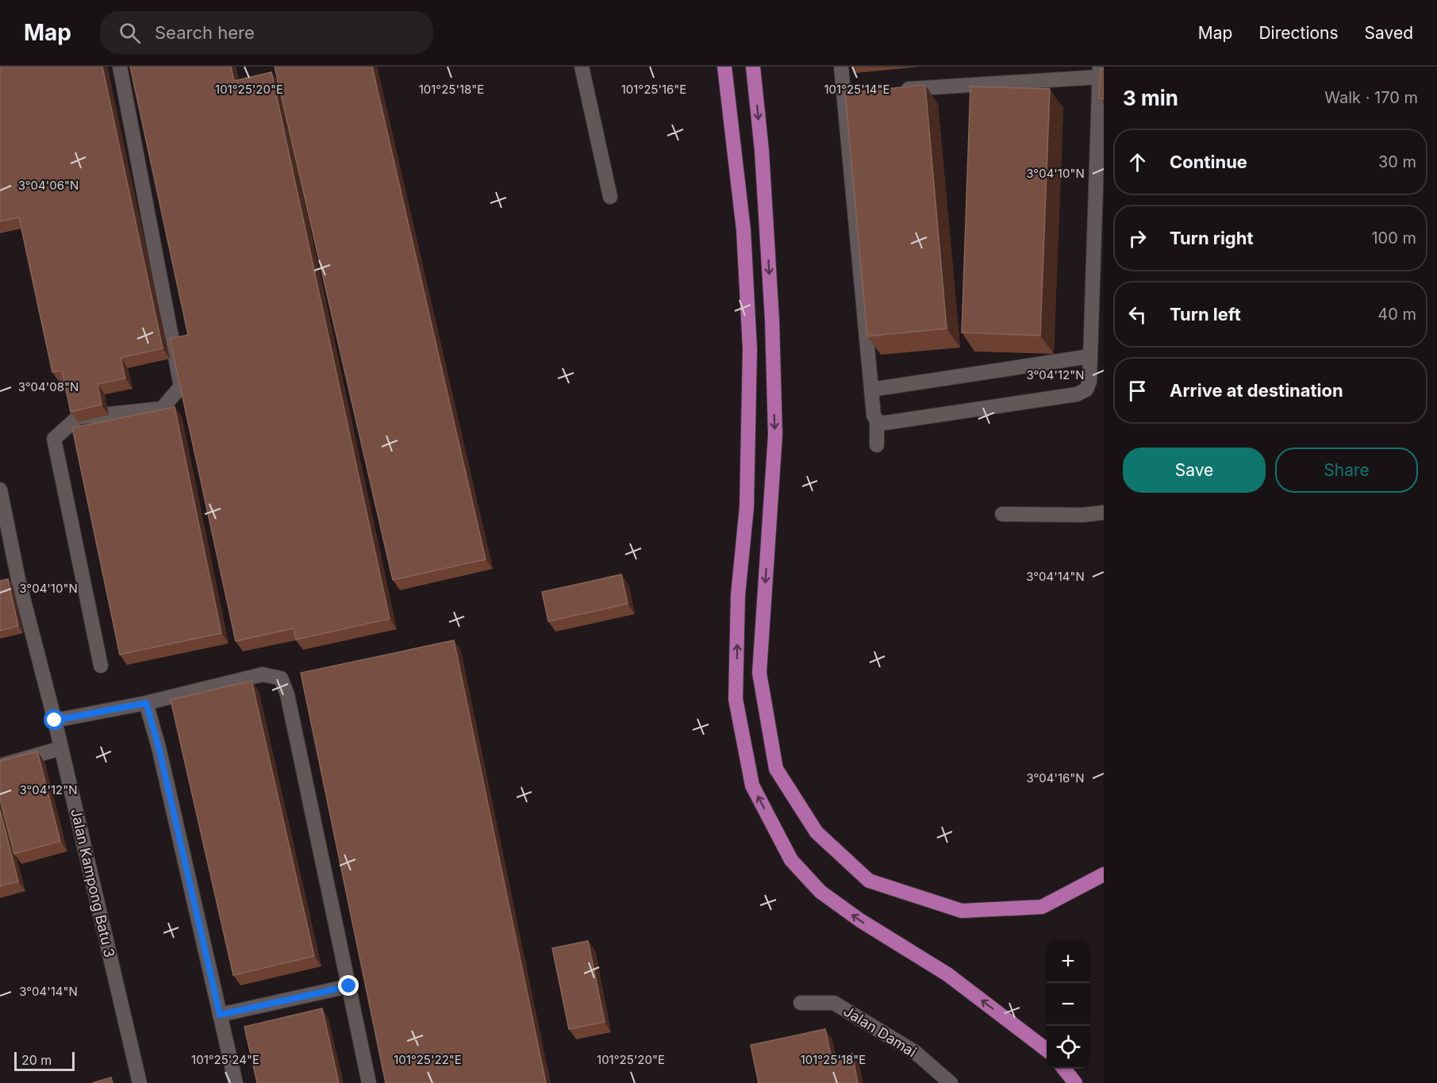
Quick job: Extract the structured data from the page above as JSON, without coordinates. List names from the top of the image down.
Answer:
{
  "streets": {
    "street": ["Jalan Kampong Batu 3", "Jalan Damai"]
  },
  "scale_bar": "20 m",
  "page": {
    "header": "Map",
    "search": "Search here",
    "nav": ["Map", "Directions", "Saved"],
    "heading": ["3 min", "Walk · 170 m"],
    "list": [
      ["Continue", "30 m"],
      ["Turn right", "100 m"],
      ["Turn left", "40 m"],
      "Arrive at destination"
    ],
    "buttons": ["Save", "Share"],
    "map_buttons": ["+", "−"],
    "scale": "20 m"
  },
  "coordinates": [
    "101°25'20\"E",
    "101°25'18\"E",
    "101°25'16\"E",
    "101°25'14\"E",
    "3°04'10\"N",
    "3°04'06\"N",
    "3°04'12\"N",
    "3°04'08\"N",
    "3°04'14\"N",
    "3°04'16\"N",
    "101°25'24\"E",
    "101°25'22\"E"
  ]
}
